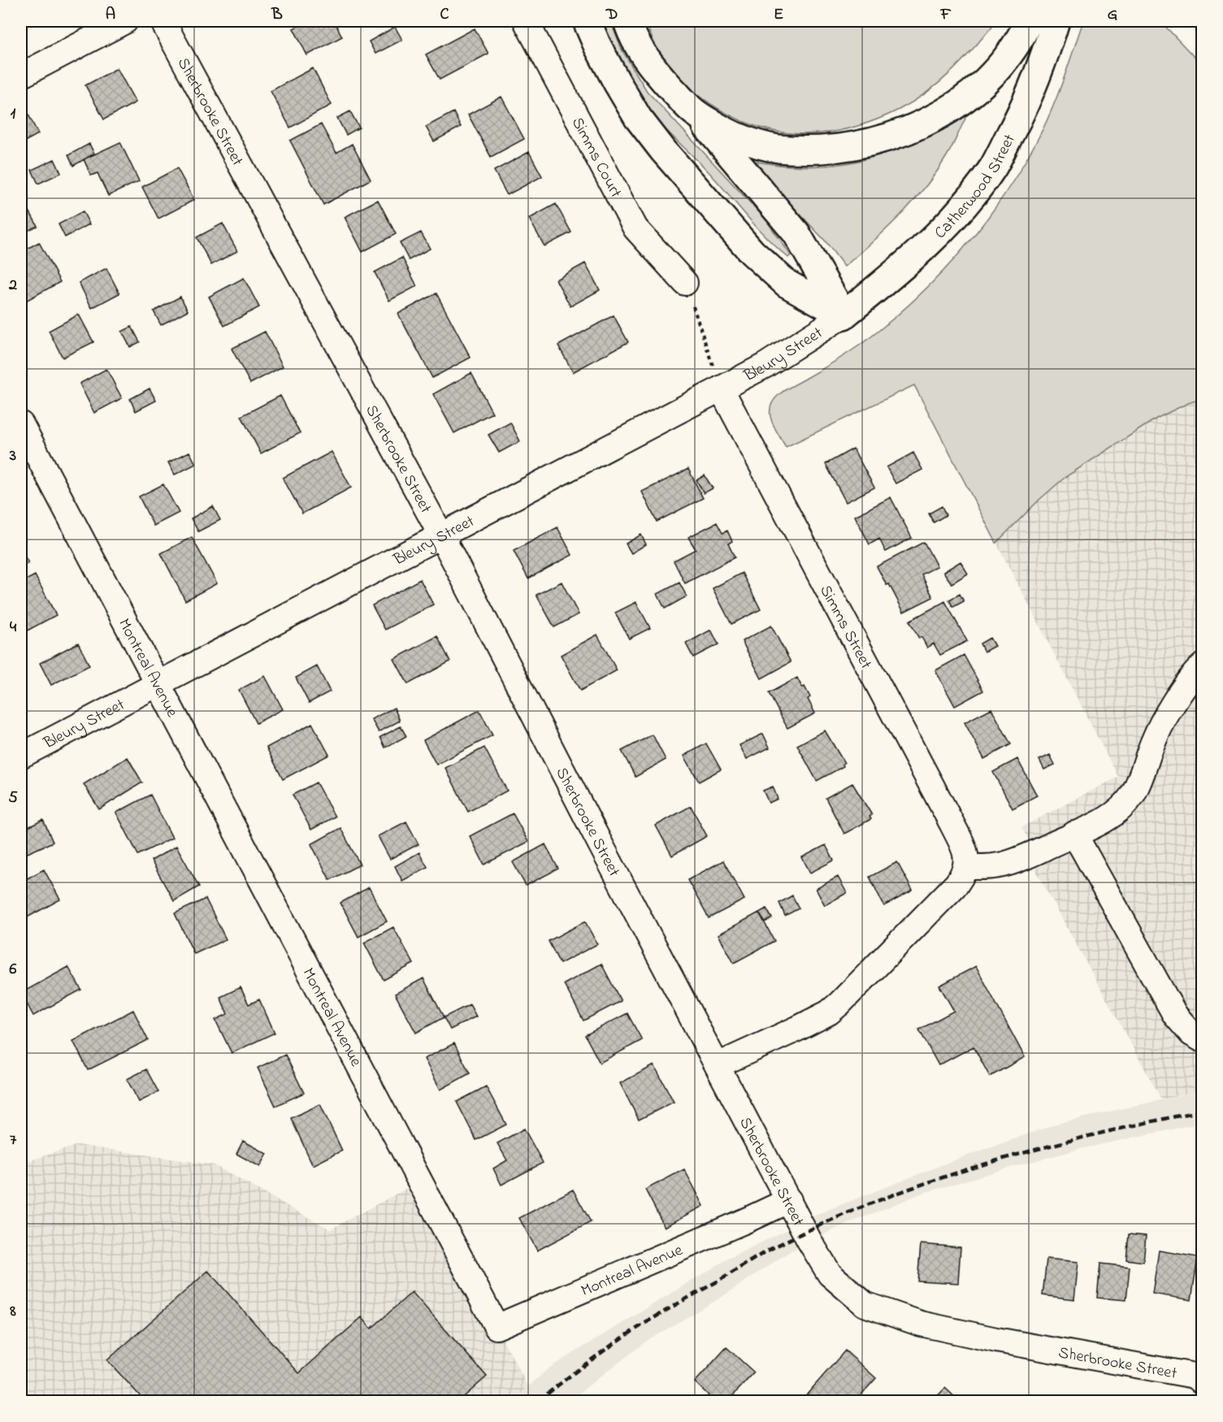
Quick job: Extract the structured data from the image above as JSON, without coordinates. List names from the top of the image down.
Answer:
{
  "streets": {
    "main road": ["Catherwood Street"],
    "street": [
      "Sherbrooke Street",
      "Simms Court",
      "Bleury Street",
      "Simms Street",
      "Montreal Avenue"
    ]
  },
  "crossings": [
    ["Sherbrooke Street", "Bleury Street"],
    ["Sherbrooke Street", "Montreal Avenue"],
    ["Catherwood Street", "Bleury Street"],
    ["Bleury Street", "Simms Street"],
    ["Bleury Street", "Montreal Avenue"]
  ],
  "grid": {
    "columns": [
      "A",
      "B",
      "C",
      "D",
      "E",
      "F",
      "G"
    ],
    "rows": [
      "1",
      "2",
      "3",
      "4",
      "5",
      "6",
      "7",
      "8"
    ]
  }
}
